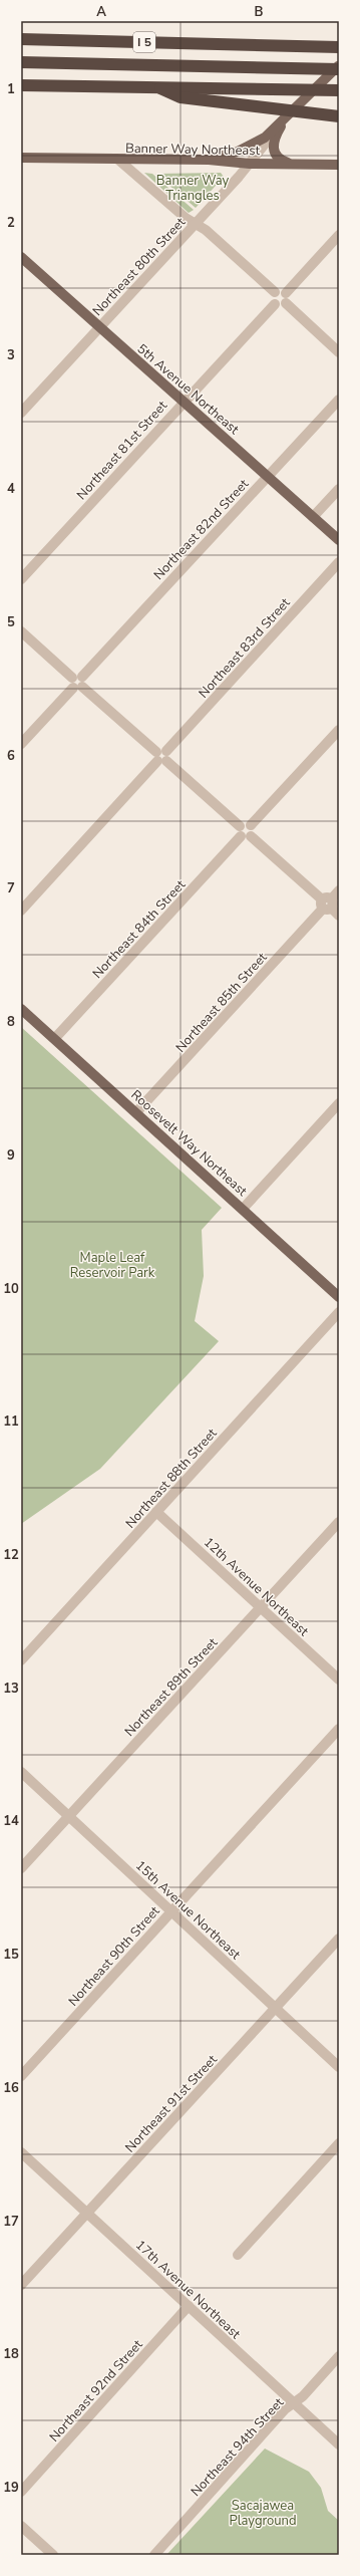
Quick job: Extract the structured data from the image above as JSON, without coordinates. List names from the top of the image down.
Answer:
{
  "streets": {
    "highway": ["I 5"],
    "main road": [
      "Banner Way Northeast",
      "Northeast 80th Street",
      "5th Avenue Northeast",
      "Roosevelt Way Northeast"
    ],
    "street": [
      "Northeast 81st Street",
      "Northeast 82nd Street",
      "Northeast 83rd Street",
      "Northeast 84th Street",
      "Northeast 85th Street",
      "Northeast 88th Street",
      "12th Avenue Northeast",
      "Northeast 89th Street",
      "15th Avenue Northeast",
      "Northeast 90th Street",
      "Northeast 91st Street",
      "17th Avenue Northeast",
      "Northeast 92nd Street",
      "Northeast 94th Street"
    ]
  },
  "crossings": [
    ["Banner Way Northeast", "Northeast 80th Street"],
    ["Northeast 80th Street", "5th Avenue Northeast"],
    ["5th Avenue Northeast", "Northeast 81st Street"],
    ["5th Avenue Northeast", "Northeast 82nd Street"],
    ["Northeast 84th Street", "Roosevelt Way Northeast"],
    ["Northeast 85th Street", "Roosevelt Way Northeast"],
    ["Northeast 88th Street", "12th Avenue Northeast"],
    ["12th Avenue Northeast", "Northeast 89th Street"],
    ["Northeast 89th Street", "15th Avenue Northeast"],
    ["15th Avenue Northeast", "Northeast 90th Street"],
    ["15th Avenue Northeast", "Northeast 91st Street"],
    ["Northeast 91st Street", "17th Avenue Northeast"],
    ["17th Avenue Northeast", "Northeast 92nd Street"],
    ["17th Avenue Northeast", "Northeast 94th Street"]
  ],
  "parks": ["Banner Way Triangles", "Maple Leaf Reservoir Park", "Sacajawea Playground"],
  "grid": {
    "columns": ["A", "B"],
    "rows": [
      "1",
      "2",
      "3",
      "4",
      "5",
      "6",
      "7",
      "8",
      "9",
      "10",
      "11",
      "12",
      "13",
      "14",
      "15",
      "16",
      "17",
      "18",
      "19"
    ]
  }
}
